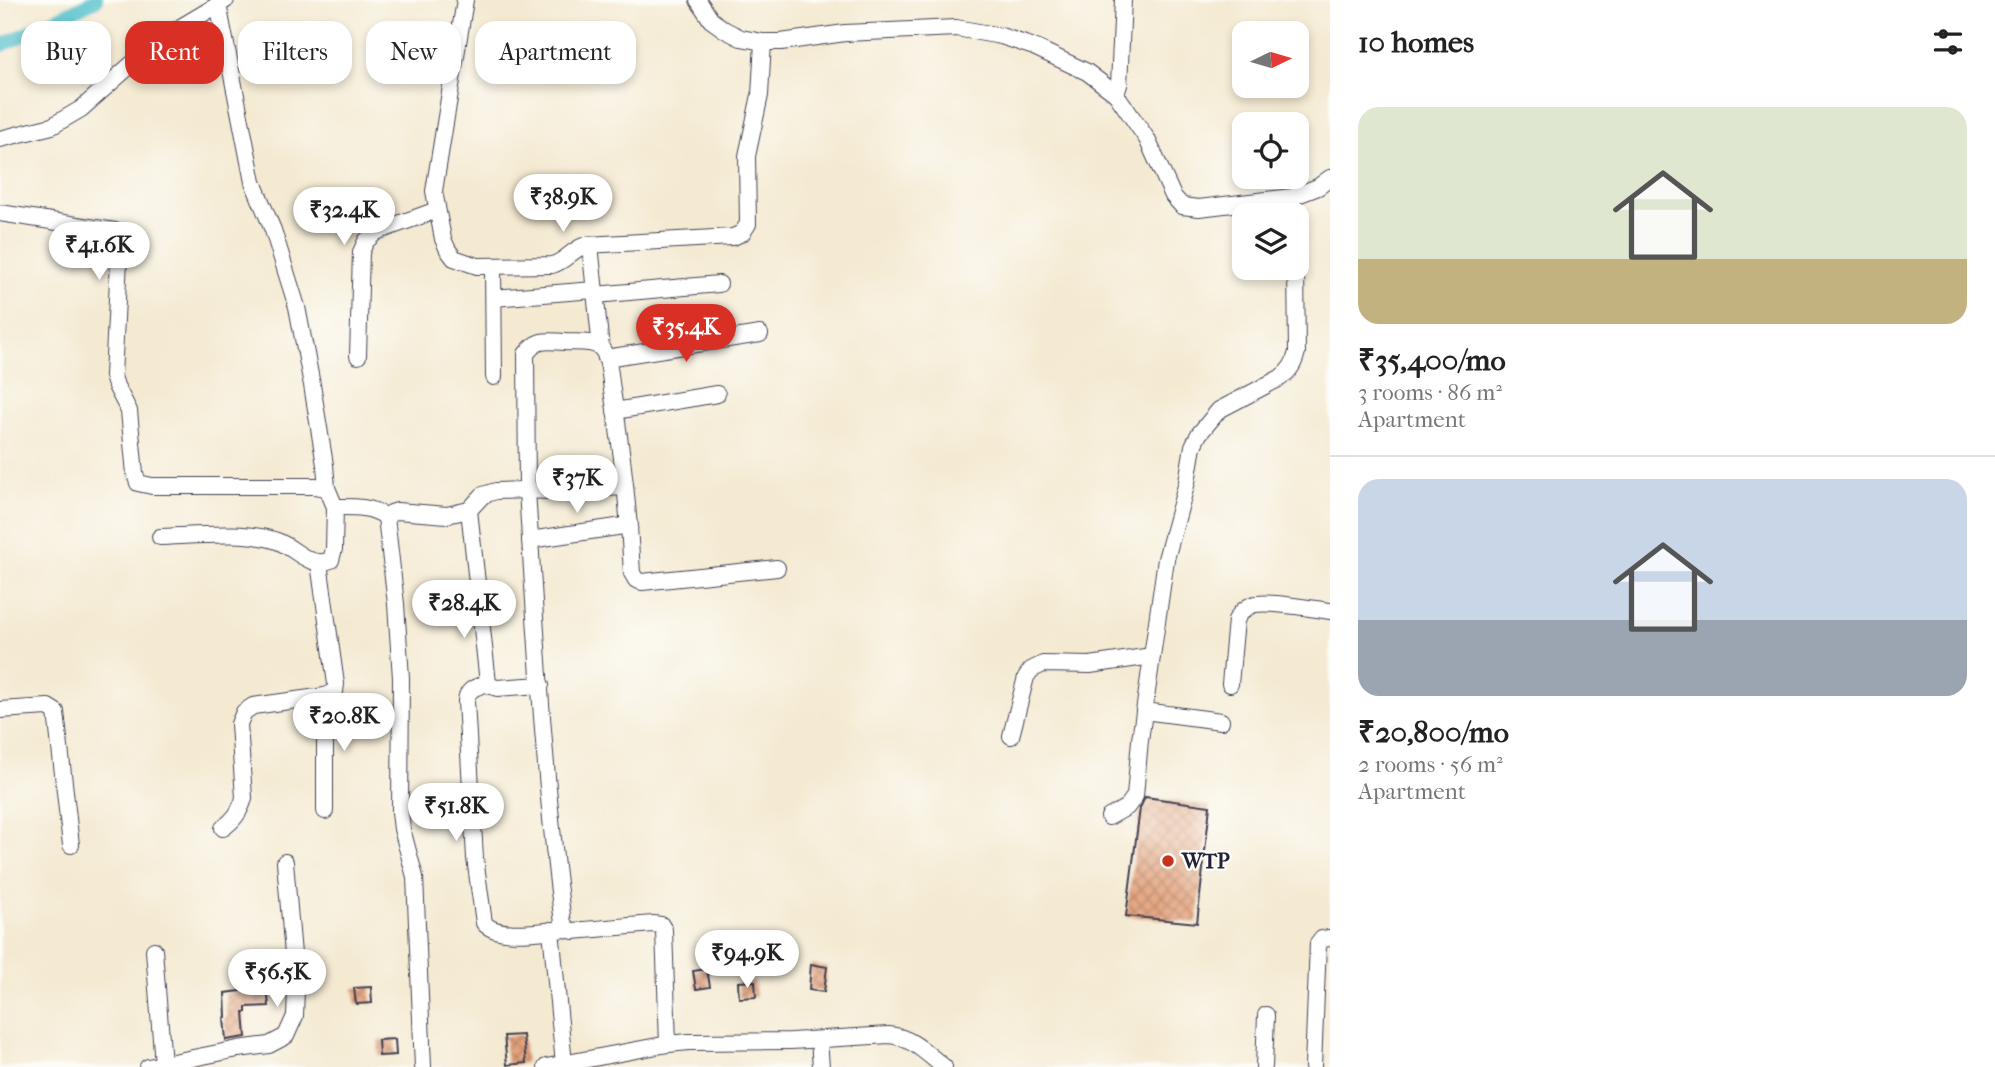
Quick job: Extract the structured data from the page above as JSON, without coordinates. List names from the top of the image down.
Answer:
{
  "places": ["WTP"],
  "north": "right",
  "page": {
    "heading": "10 homes",
    "chip": [
      "Buy",
      "Rent",
      "Filters",
      "New",
      "Apartment"
    ],
    "list": [
      {
        "name": "₹35,400/mo",
        "note": "3 rooms · 86 m² · Apartment"
      },
      {
        "name": "₹20,800/mo",
        "note": "2 rooms · 56 m² · Apartment"
      }
    ],
    "price": [
      "₹38.9K",
      "₹32.4K",
      "₹41.6K",
      "₹35.4K",
      "₹37K",
      "₹28.4K",
      "₹20.8K",
      "₹51.8K",
      "₹94.9K",
      "₹56.5K"
    ]
  }
}
